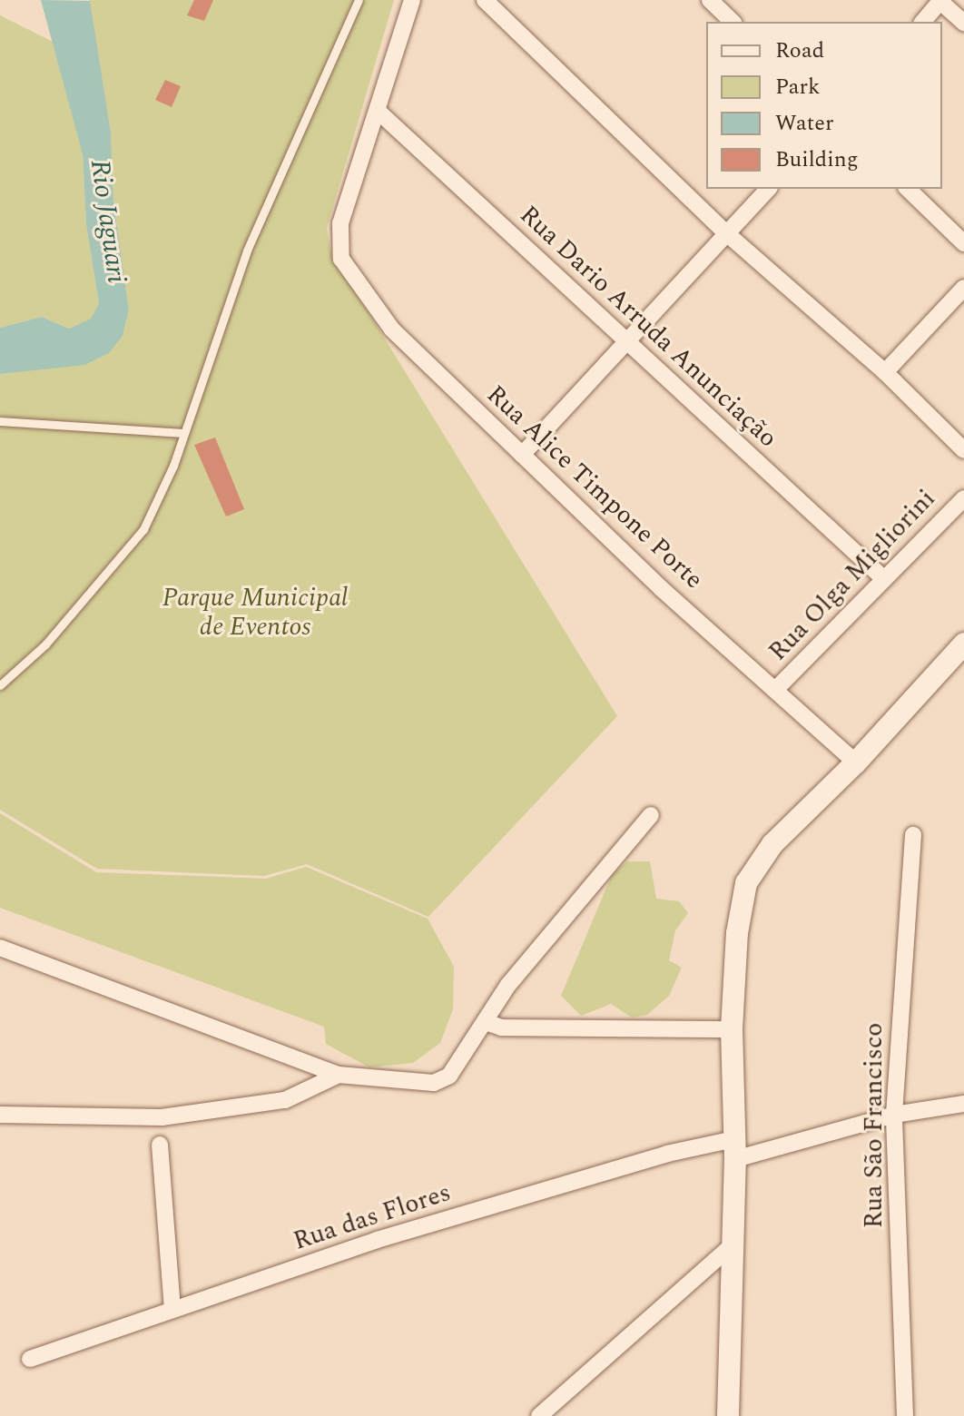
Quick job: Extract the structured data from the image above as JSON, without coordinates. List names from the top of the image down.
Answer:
{
  "streets": {
    "street": [
      "Rua Dario Arruda Anunciação",
      "Rua Alice Timpone Porte",
      "Rua Olga Migliorini",
      "Rua São Francisco",
      "Rua das Flores"
    ]
  },
  "crossings": [
    ["Rua Dario Arruda Anunciação", "Rua Alice Timpone Porte"],
    ["Rua Dario Arruda Anunciação", "Rua Olga Migliorini"],
    ["Rua Alice Timpone Porte", "Rua Olga Migliorini"],
    ["Rua São Francisco", "Rua das Flores"]
  ],
  "water": ["Rio Jaguari"],
  "parks": ["Parque Municipal de Eventos"],
  "legend": [
    "Road",
    "Park",
    "Water",
    "Building"
  ]
}
